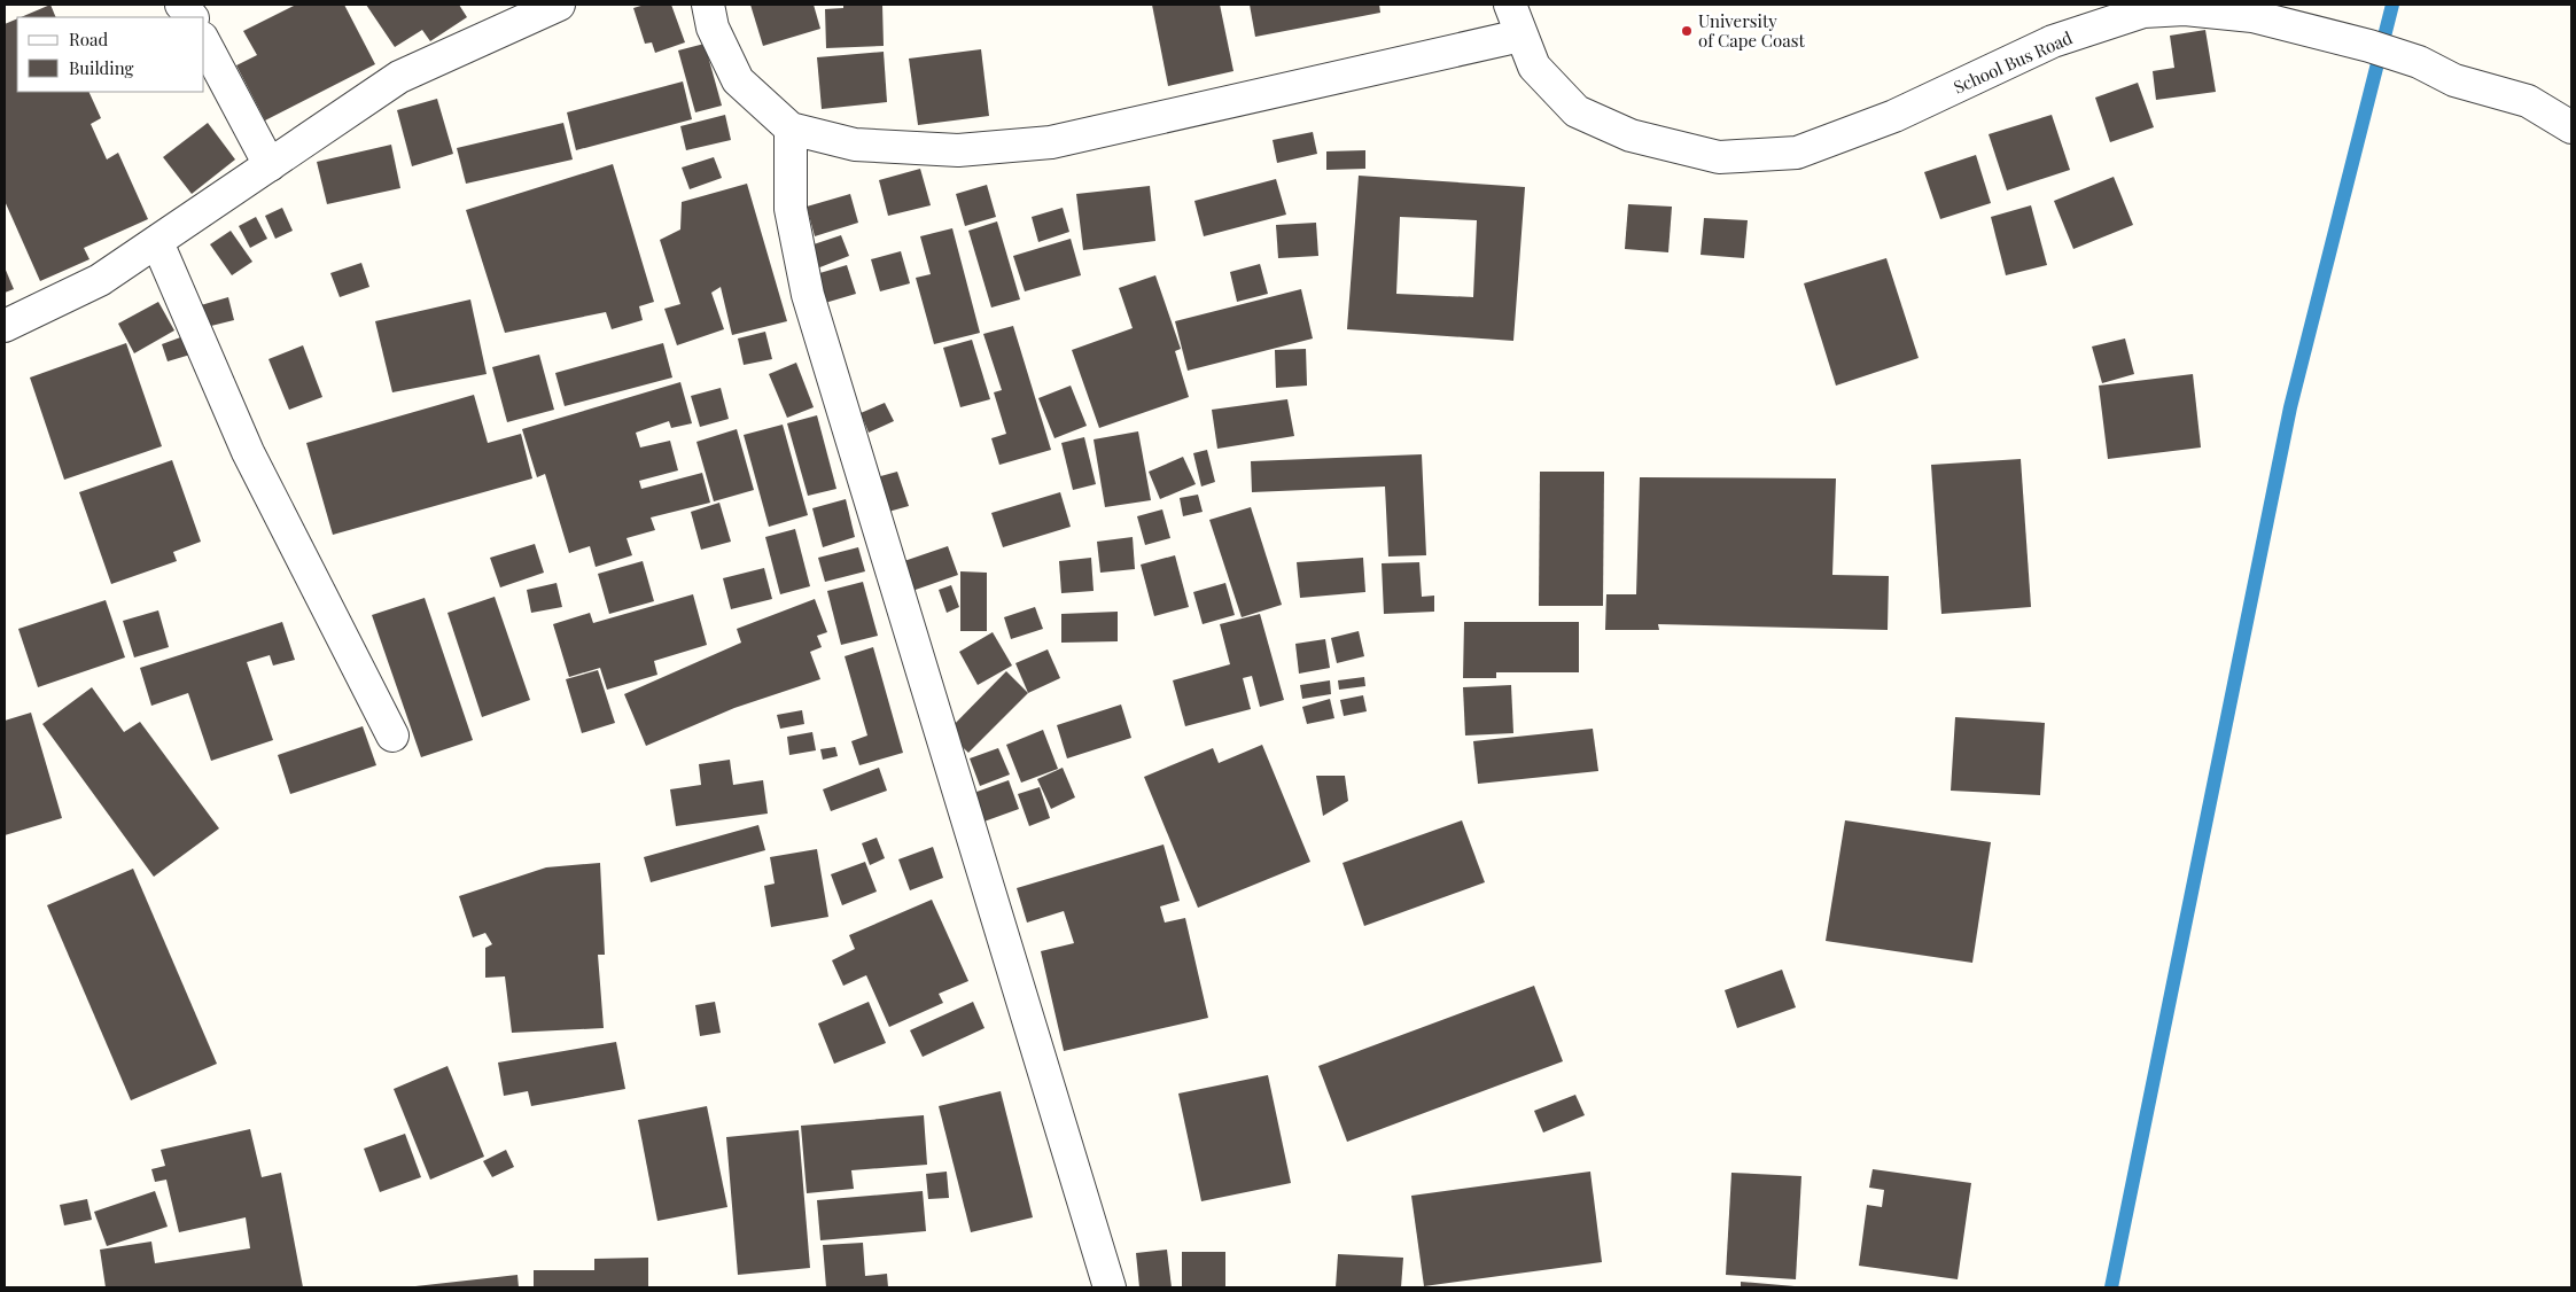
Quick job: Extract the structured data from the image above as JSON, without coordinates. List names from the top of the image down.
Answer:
{
  "streets": {
    "street": ["School Bus Road"]
  },
  "places": ["University of Cape Coast"],
  "legend": ["Road", "Building"]
}
